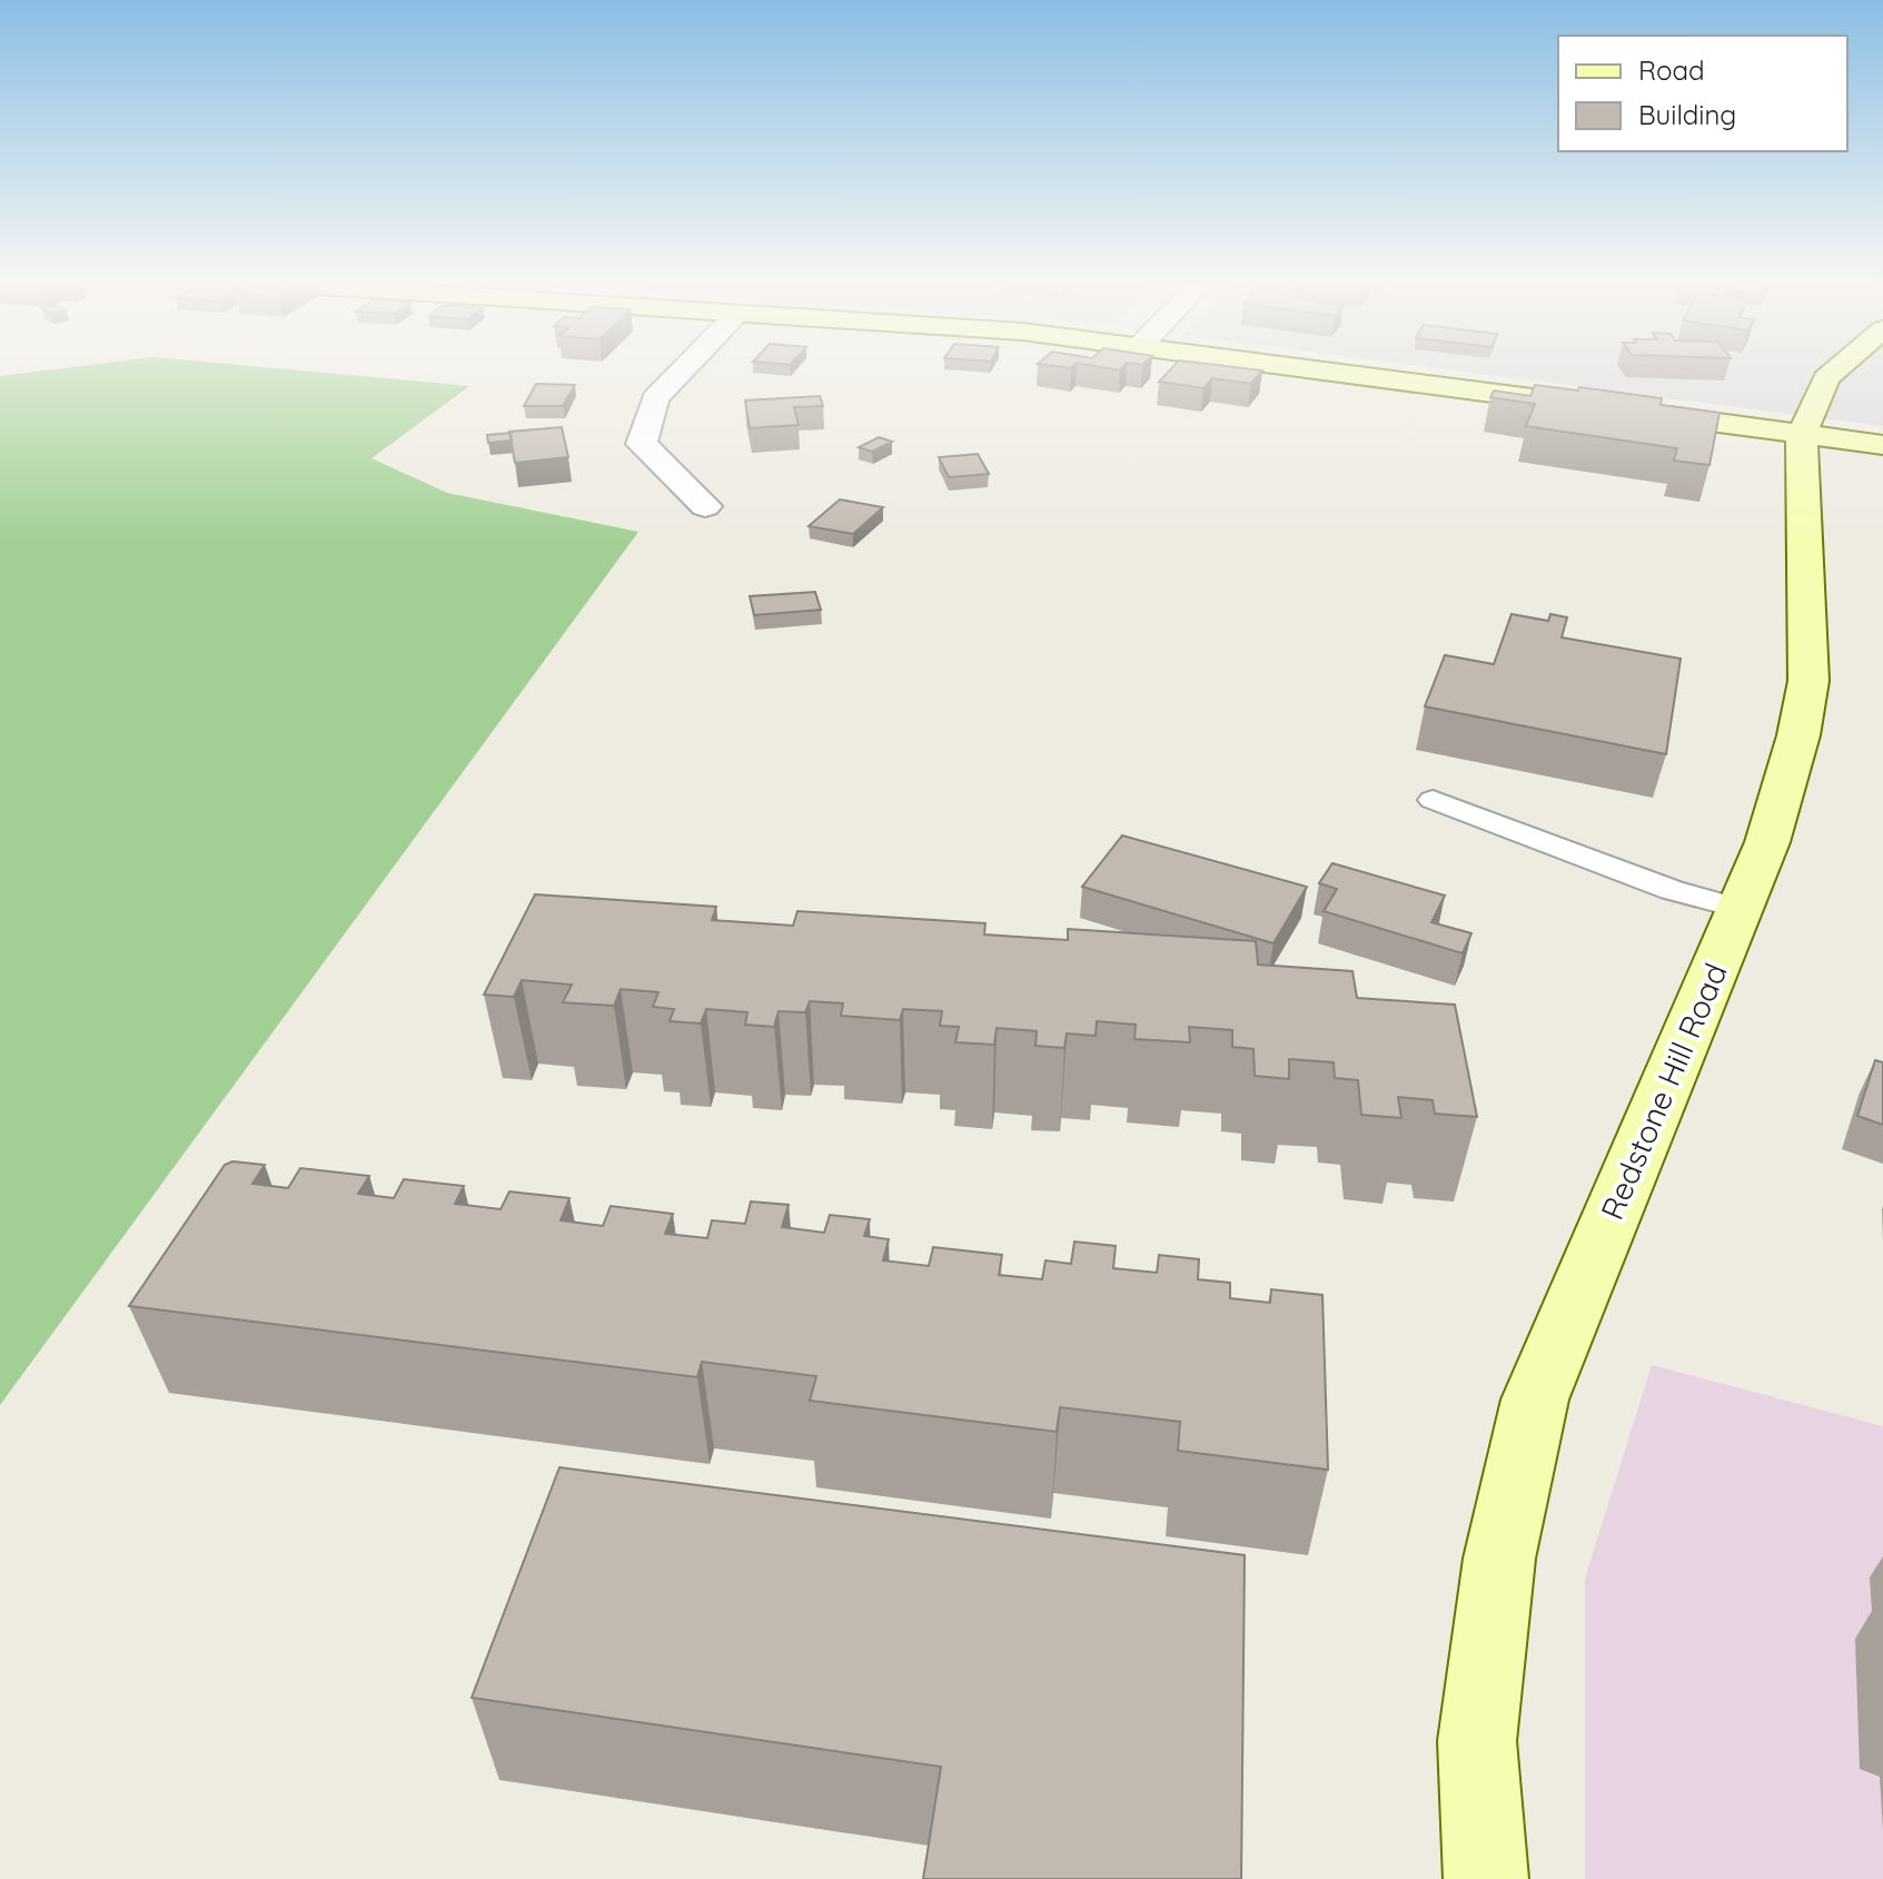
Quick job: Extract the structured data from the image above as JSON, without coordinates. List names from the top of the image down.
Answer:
{
  "streets": {
    "main road": ["Redstone Hill Road"]
  },
  "legend": ["Road", "Building"]
}
